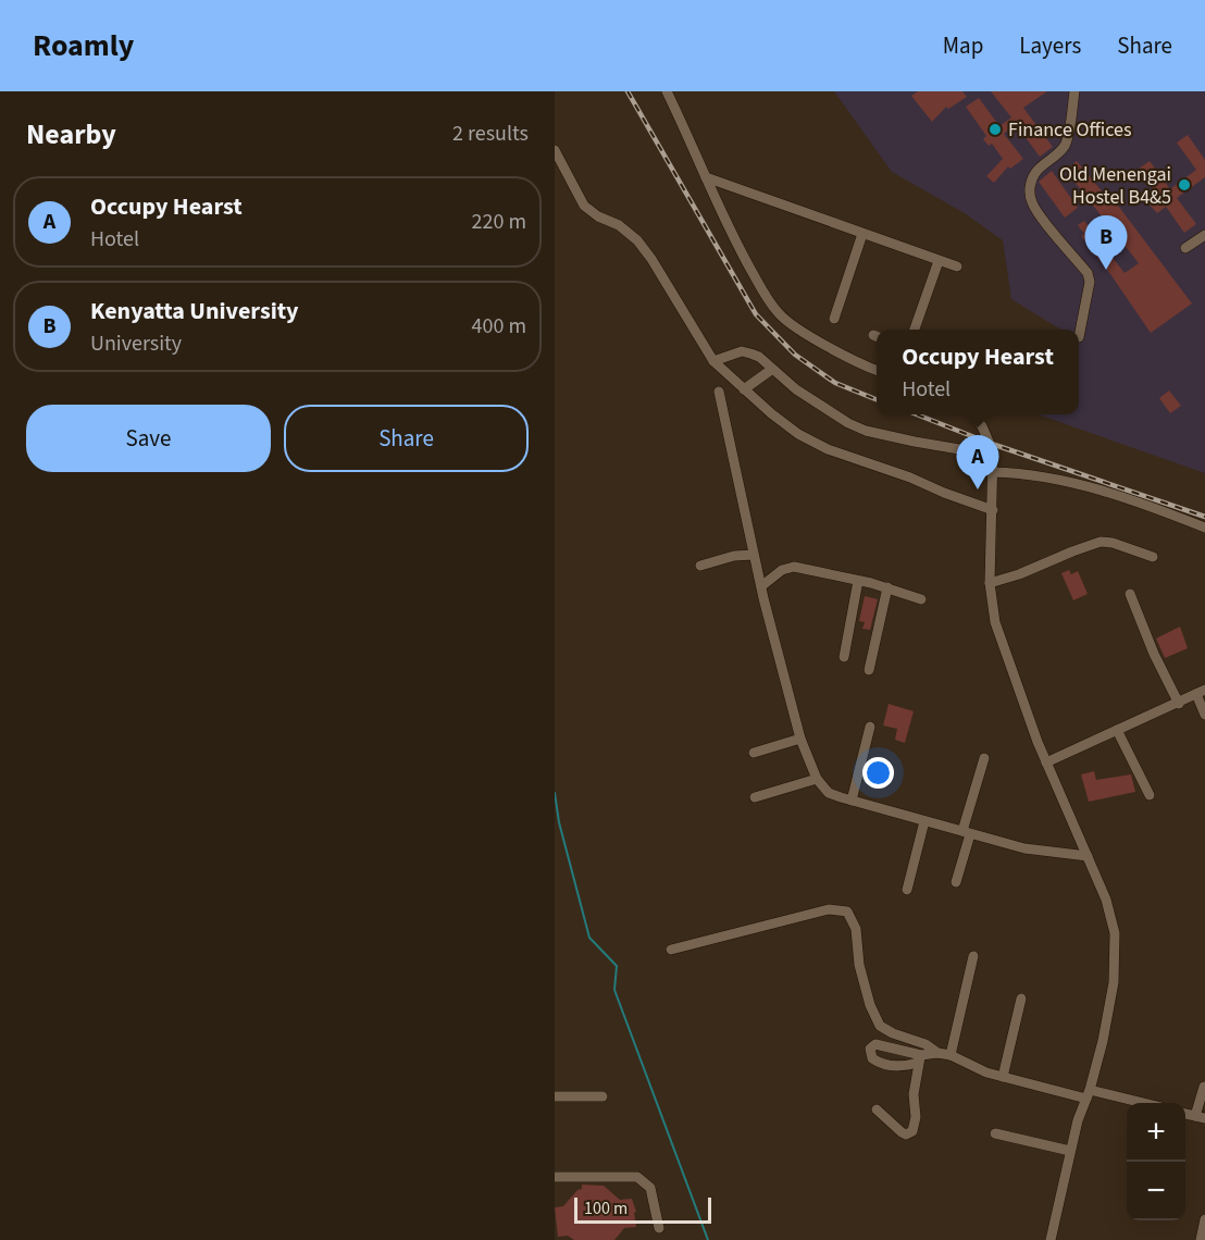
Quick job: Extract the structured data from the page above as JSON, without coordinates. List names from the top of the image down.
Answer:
{
  "places": ["Finance Offices", "Old Menengai Hostel B4&5"],
  "scale_bar": "100 m",
  "page": {
    "header": "Roamly",
    "nav": ["Map", "Layers", "Share"],
    "heading": ["Nearby", "2 results"],
    "list": [
      {
        "mark": "A",
        "name": "Occupy Hearst",
        "note": "Hotel",
        "value": "220 m"
      },
      {
        "mark": "B",
        "name": "Kenyatta University",
        "note": "University",
        "value": "400 m"
      }
    ],
    "pins": ["B", "A"],
    "popup": ["Occupy Hearst", "Hotel"],
    "buttons": ["Save", "Share"],
    "map_buttons": ["+", "−"],
    "scale": "100 m"
  }
}
